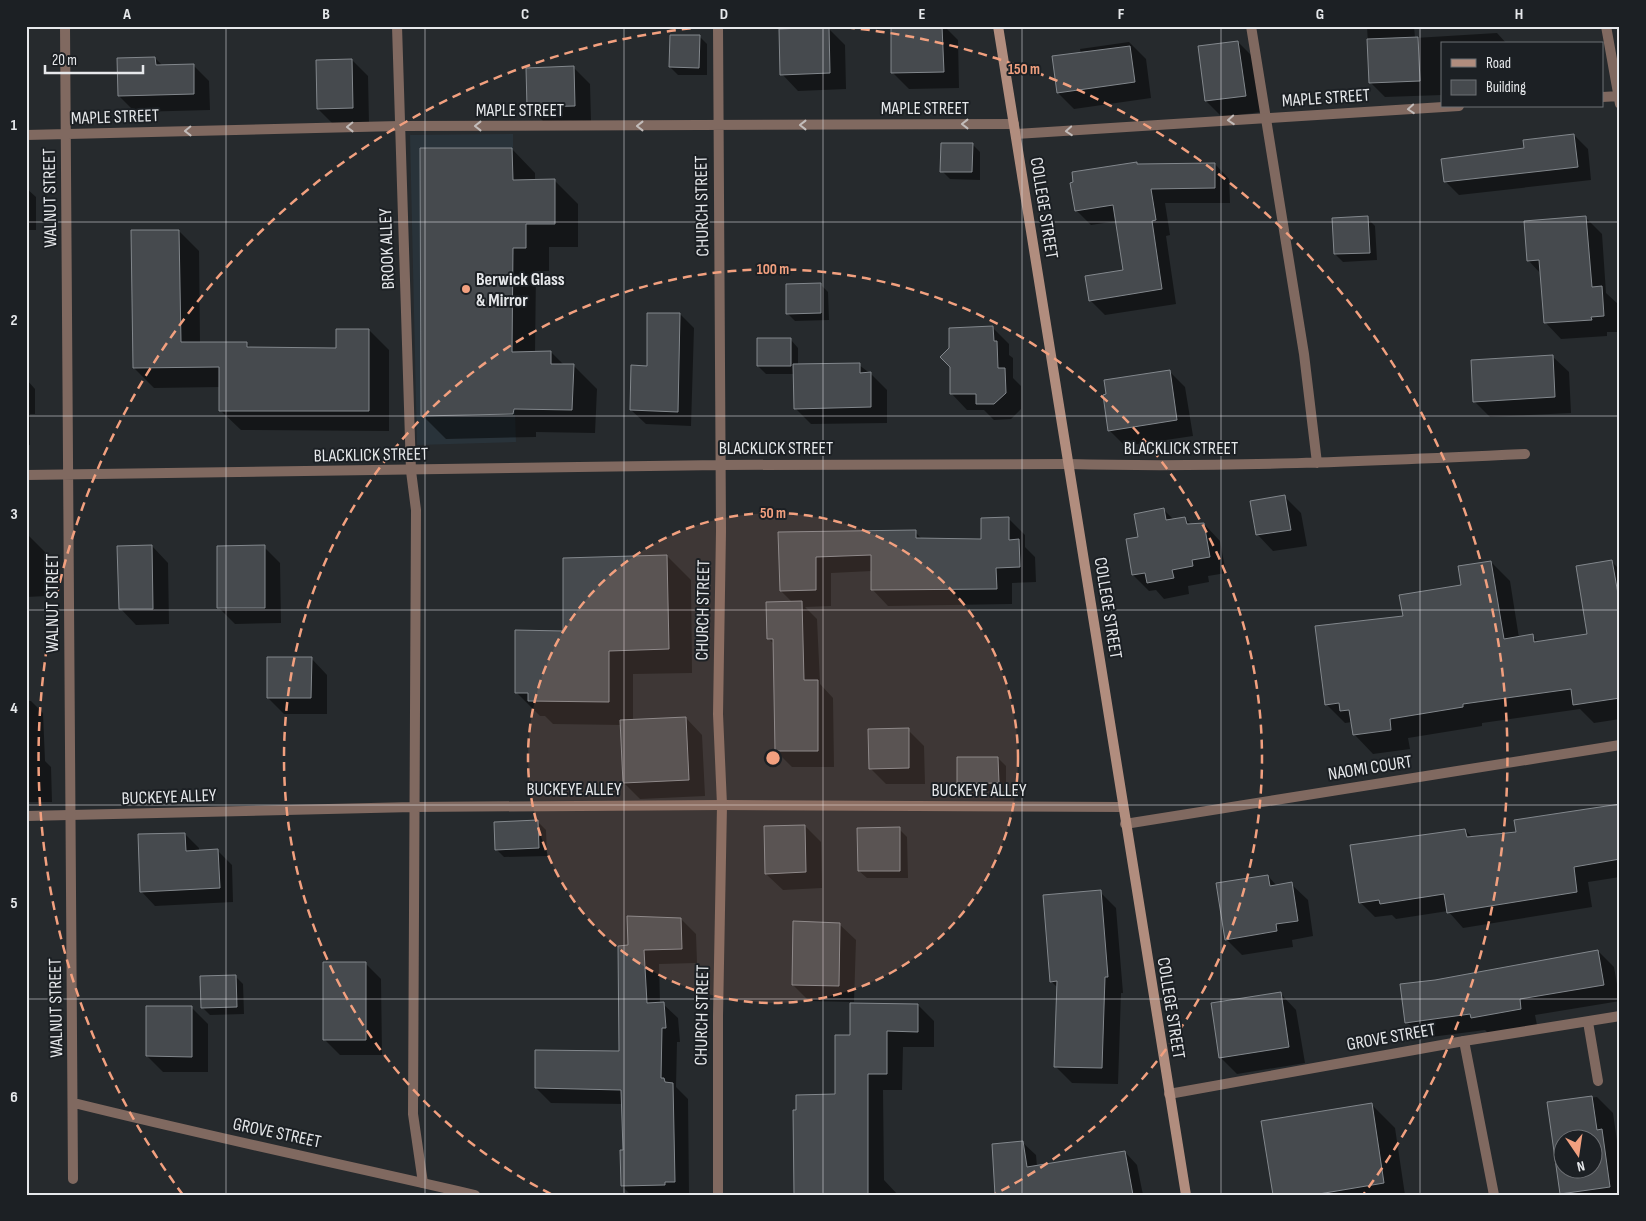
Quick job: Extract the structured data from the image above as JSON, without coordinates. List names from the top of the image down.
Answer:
{
  "streets": {
    "main road": ["COLLEGE STREET"],
    "street": [
      "MAPLE STREET",
      "WALNUT STREET",
      "CHURCH STREET",
      "BROOK ALLEY",
      "BLACKLICK STREET",
      "NAOMI COURT",
      "BUCKEYE ALLEY",
      "GROVE STREET"
    ]
  },
  "crossings": [
    ["MAPLE STREET", "WALNUT STREET"],
    ["MAPLE STREET", "CHURCH STREET"],
    ["MAPLE STREET", "COLLEGE STREET"],
    ["MAPLE STREET", "BROOK ALLEY"],
    ["WALNUT STREET", "BLACKLICK STREET"],
    ["WALNUT STREET", "BUCKEYE ALLEY"],
    ["WALNUT STREET", "GROVE STREET"],
    ["CHURCH STREET", "BLACKLICK STREET"],
    ["CHURCH STREET", "BUCKEYE ALLEY"],
    ["COLLEGE STREET", "BLACKLICK STREET"],
    ["COLLEGE STREET", "NAOMI COURT"],
    ["COLLEGE STREET", "BUCKEYE ALLEY"],
    ["COLLEGE STREET", "GROVE STREET"],
    ["BROOK ALLEY", "BLACKLICK STREET"],
    ["BROOK ALLEY", "BUCKEYE ALLEY"],
    ["BROOK ALLEY", "GROVE STREET"]
  ],
  "one_way": ["MAPLE STREET"],
  "places": ["Berwick Glass & Mirror"],
  "legend": ["Road", "Building"],
  "scale_bar": "20 m",
  "north": "bottom",
  "grid": {
    "columns": [
      "A",
      "B",
      "C",
      "D",
      "E",
      "F",
      "G",
      "H"
    ],
    "rows": [
      "1",
      "2",
      "3",
      "4",
      "5",
      "6"
    ]
  },
  "rings": ["150 m", "100 m", "50 m"]
}
